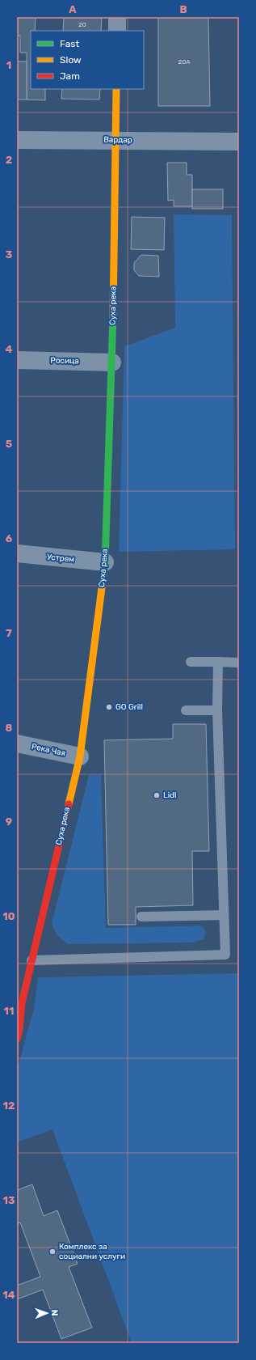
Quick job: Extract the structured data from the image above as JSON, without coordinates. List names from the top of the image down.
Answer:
{
  "streets": {
    "street": [
      "Вардар",
      "Суха река",
      "Росица",
      "Устрем",
      "Река Чая"
    ]
  },
  "crossings": [
    ["Вардар", "Суха река"],
    ["Суха река", "Росица"],
    ["Суха река", "Устрем"],
    ["Суха река", "Река Чая"]
  ],
  "places": ["GO Grill", "Lidl", "Комплекс за социални услуги"],
  "house_numbers": ["20", "20A"],
  "legend": ["Fast", "Slow", "Jam"],
  "north": "right",
  "grid": {
    "columns": ["A", "B"],
    "rows": [
      "1",
      "2",
      "3",
      "4",
      "5",
      "6",
      "7",
      "8",
      "9",
      "10",
      "11",
      "12",
      "13",
      "14"
    ]
  }
}
